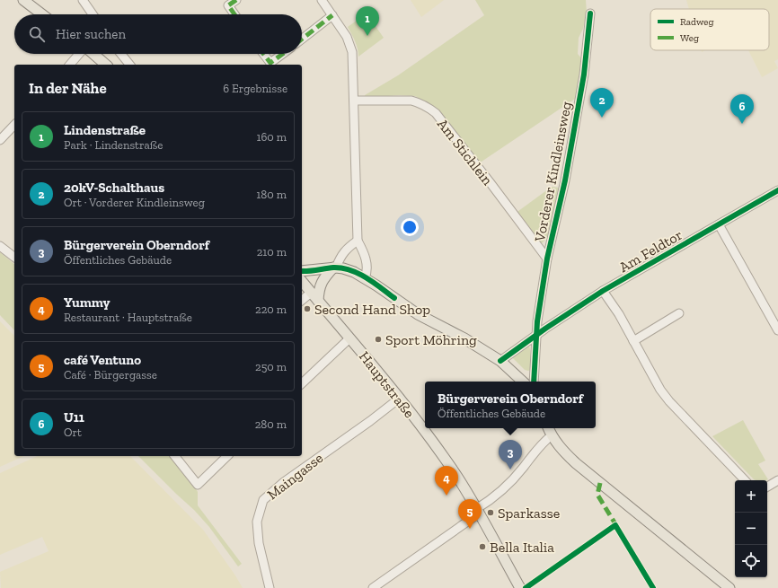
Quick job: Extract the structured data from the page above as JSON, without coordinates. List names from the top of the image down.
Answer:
{
  "streets": {
    "main road": ["Hauptstraße"],
    "street": [
      "Am Stichlein",
      "Vorderer Kindleinsweg",
      "Am Feldtor",
      "Maingasse"
    ]
  },
  "crossings": [
    ["Am Stichlein", "Vorderer Kindleinsweg"],
    ["Vorderer Kindleinsweg", "Am Feldtor"],
    ["Hauptstraße", "Maingasse"]
  ],
  "places": [
    "Second Hand Shop",
    "Sport Möhring",
    "Sparkasse",
    "Bella Italia"
  ],
  "legend": ["Radweg", "Weg"],
  "page": {
    "pins": [
      "1",
      "2",
      "6",
      "3",
      "4",
      "5"
    ],
    "search": "Hier suchen",
    "heading": ["In der Nähe", "6 Ergebnisse"],
    "list": [
      {
        "mark": "1",
        "name": "Lindenstraße",
        "note": "Park · Lindenstraße",
        "value": "160 m"
      },
      {
        "mark": "2",
        "name": "20kV-Schalthaus",
        "note": "Ort · Vorderer Kindleinsweg",
        "value": "180 m"
      },
      {
        "mark": "3",
        "name": "Bürgerverein Oberndorf",
        "note": "Öffentliches Gebäude",
        "value": "210 m"
      },
      {
        "mark": "4",
        "name": "Yummy",
        "note": "Restaurant · Hauptstraße",
        "value": "220 m"
      },
      {
        "mark": "5",
        "name": "café Ventuno",
        "note": "Café · Bürgergasse",
        "value": "250 m"
      },
      {
        "mark": "6",
        "name": "U11",
        "note": "Ort",
        "value": "280 m"
      }
    ],
    "popup": ["Bürgerverein Oberndorf", "Öffentliches Gebäude"],
    "map_buttons": ["+", "−"]
  }
}
